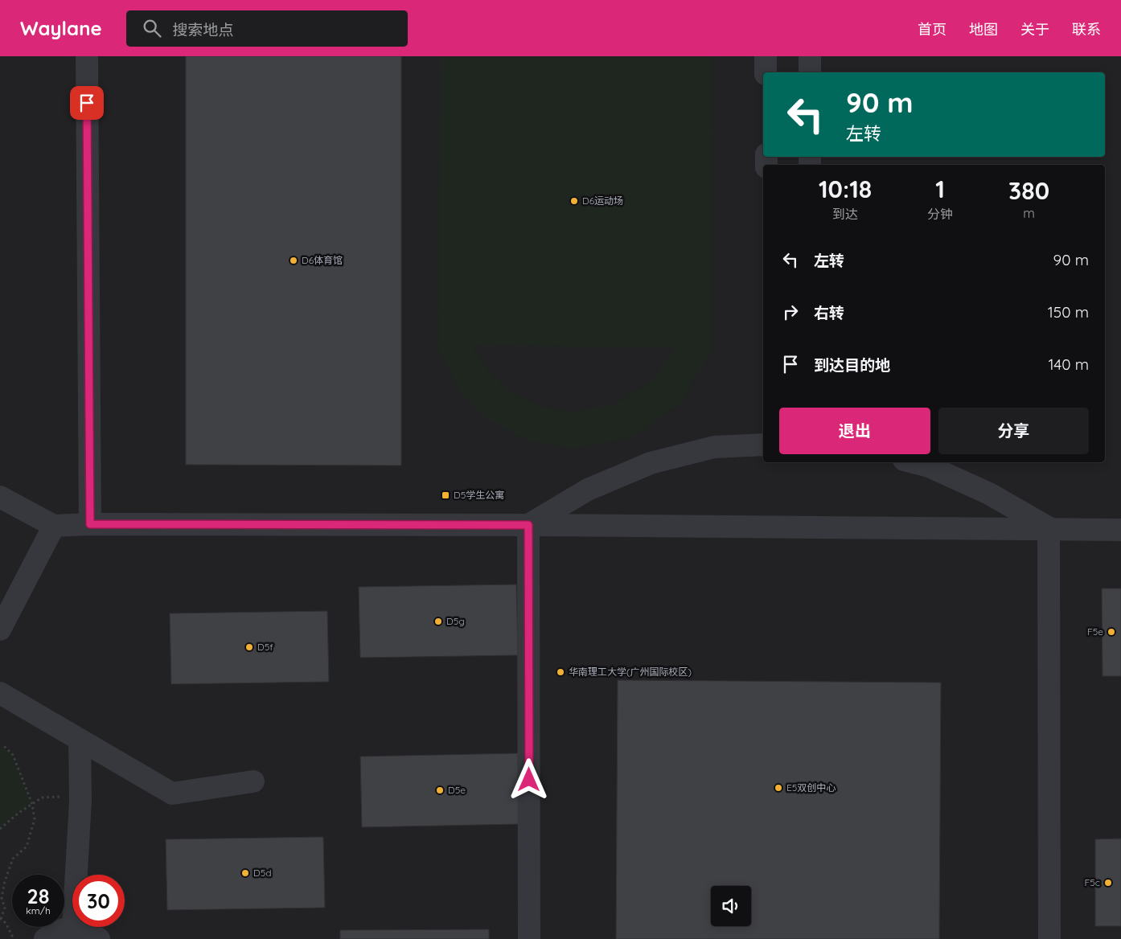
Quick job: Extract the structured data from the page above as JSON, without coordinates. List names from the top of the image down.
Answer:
{
  "places": {
    "other": [
      "D6运动场",
      "D6体育馆",
      "D5g",
      "F5e",
      "D5f",
      "华南理工大学(广州国际校区)",
      "E5双创中心",
      "D5e",
      "D5d",
      "F5c"
    ],
    "transit": ["D5学生公寓"]
  },
  "page": {
    "header": "Waylane",
    "search": "搜索地点",
    "nav": [
      "首页",
      "地图",
      "关于",
      "联系"
    ],
    "turn": ["90 m", "左转"],
    "eta": [
      "10:18",
      "到达",
      "1",
      "分钟",
      "380",
      "m"
    ],
    "list": [
      {
        "name": "左转",
        "value": "90 m"
      },
      {
        "name": "右转",
        "value": "150 m"
      },
      {
        "name": "到达目的地",
        "value": "140 m"
      }
    ],
    "buttons": ["退出", "分享"],
    "speed": "28 km/h",
    "limit": "30"
  }
}
